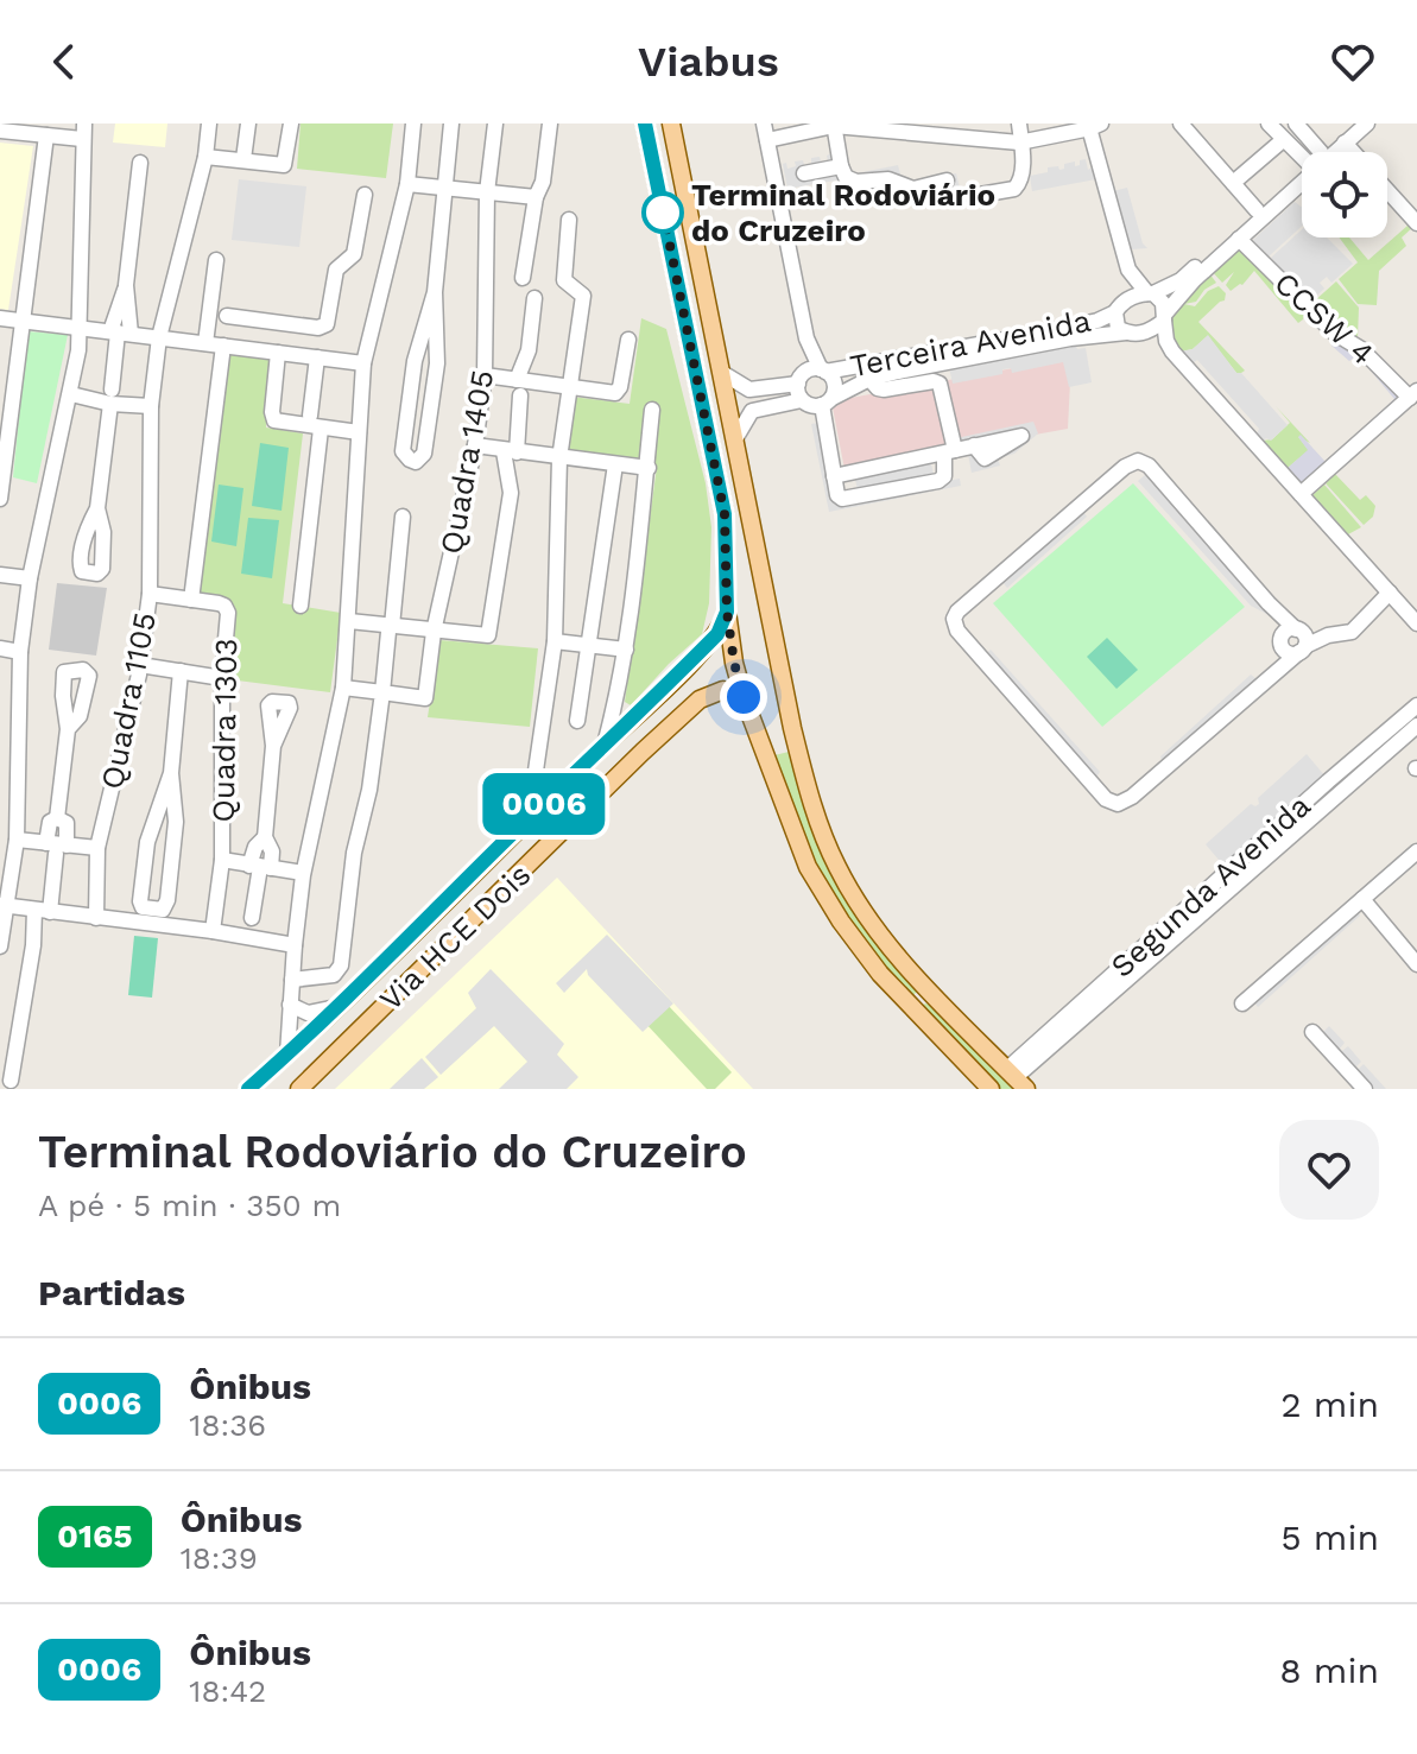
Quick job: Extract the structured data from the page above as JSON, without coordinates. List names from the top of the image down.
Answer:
{
  "streets": {
    "main road": ["Via HCE Dois"],
    "street": [
      "CCSW 4",
      "Terceira Avenida",
      "Quadra 1405",
      "Quadra 1105",
      "Quadra 1303",
      "Segunda Avenida"
    ]
  },
  "places": ["Terminal Rodoviário do Cruzeiro"],
  "lines": ["bus line 0006"],
  "page": {
    "header": "Viabus",
    "on_map": "0006",
    "heading": [
      ["Terminal Rodoviário do Cruzeiro", "A pé · 5 min · 350 m"],
      "Partidas"
    ],
    "list": [
      {
        "mark": "0006",
        "name": "Ônibus",
        "note": "18:36",
        "value": "2 min"
      },
      {
        "mark": "0165",
        "name": "Ônibus",
        "note": "18:39",
        "value": "5 min"
      },
      {
        "mark": "0006",
        "name": "Ônibus",
        "note": "18:42",
        "value": "8 min"
      }
    ]
  }
}
